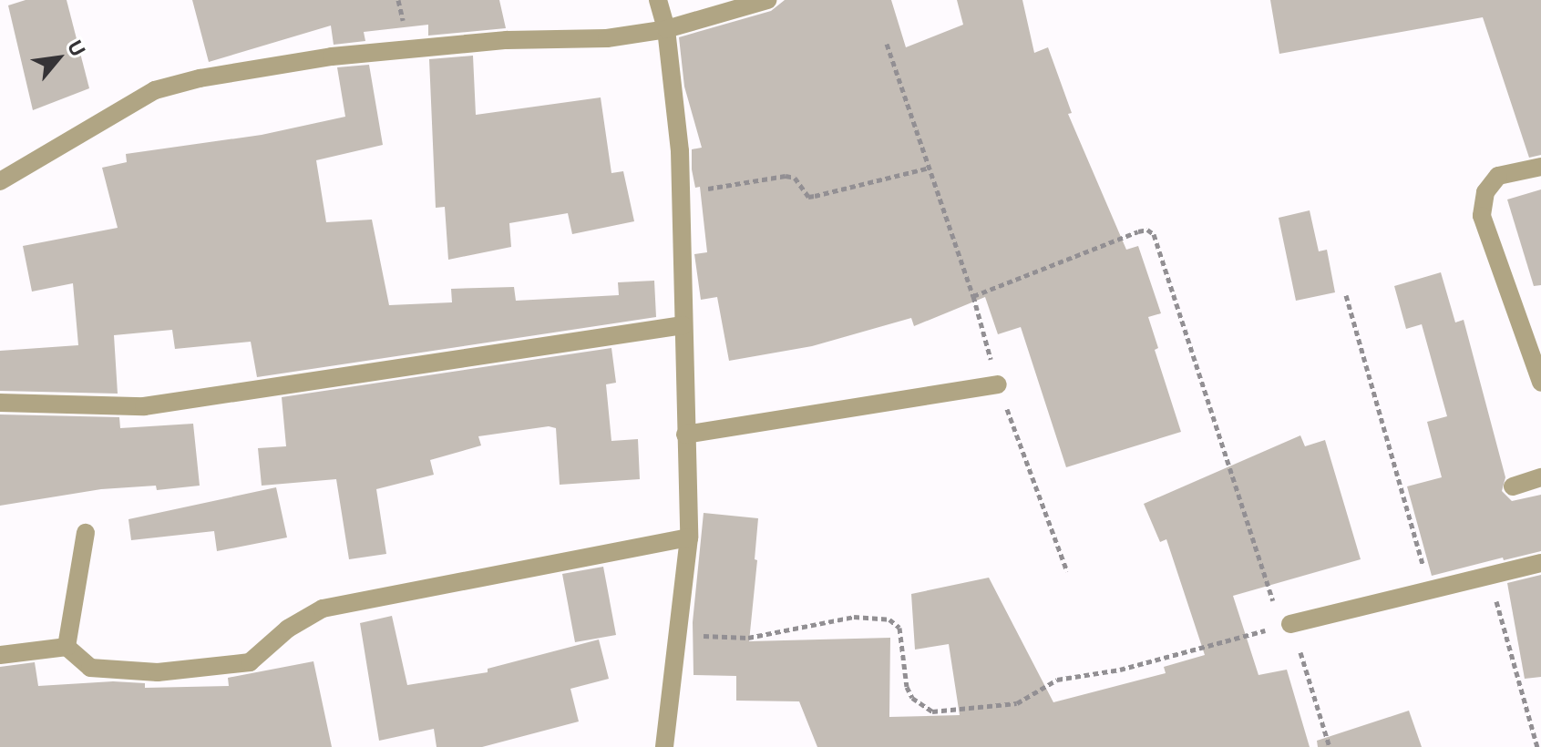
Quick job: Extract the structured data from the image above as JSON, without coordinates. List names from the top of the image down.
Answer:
{
  "north": "top right"
}
